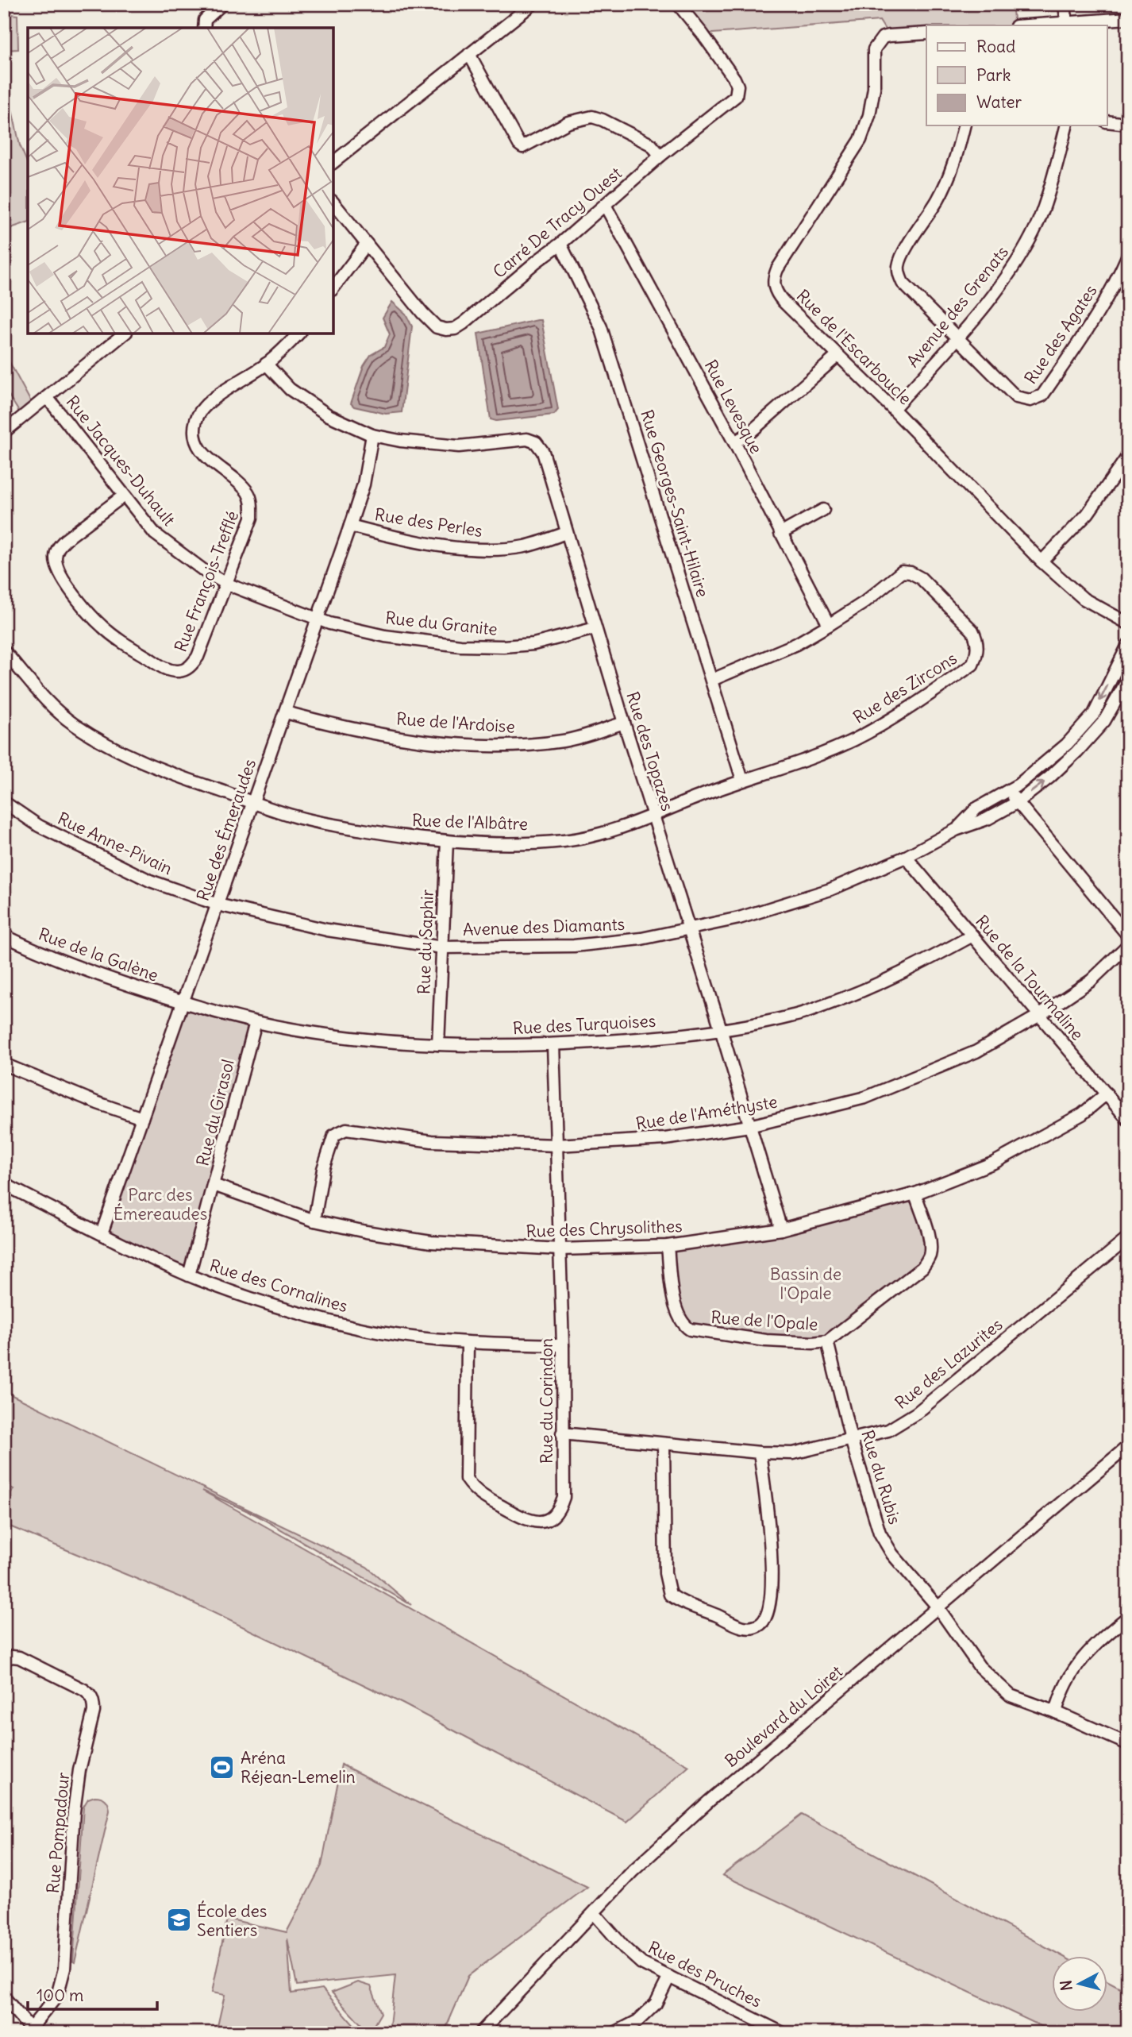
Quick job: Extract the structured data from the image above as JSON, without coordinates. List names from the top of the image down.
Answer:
{
  "streets": {
    "street": [
      "Carré De Tracy Ouest",
      "Avenue des Grenats",
      "Rue des Agates",
      "Rue de l'Escarboucle",
      "Rue Levesque",
      "Rue Jacques-Duhault",
      "Rue Georges-Saint-Hilaire",
      "Rue des Perles",
      "Rue François-Trefflé",
      "Rue du Granite",
      "Rue des Zircons",
      "Rue de l'Ardoise",
      "Rue des Topazes",
      "Rue de l'Albâtre",
      "Rue des Émeraudes",
      "Rue Anne-Pivain",
      "Avenue des Diamants",
      "Rue du Saphir",
      "Rue de la Galène",
      "Rue de la Tourmaline",
      "Rue des Turquoises",
      "Rue du Girasol",
      "Rue de l'Améthyste",
      "Rue des Chrysolithes",
      "Rue des Cornalines",
      "Rue de l'Opale",
      "Rue des Lazurites",
      "Rue du Corindon",
      "Rue du Rubis",
      "Boulevard du Loiret",
      "Rue Pompadour",
      "Rue des Pruches"
    ]
  },
  "crossings": [
    ["Carré De Tracy Ouest", "Rue Levesque"],
    ["Carré De Tracy Ouest", "Rue Georges-Saint-Hilaire"],
    ["Avenue des Grenats", "Rue des Agates"],
    ["Avenue des Grenats", "Rue de l'Escarboucle"],
    ["Rue Levesque", "Rue des Zircons"],
    ["Rue Jacques-Duhault", "Rue François-Trefflé"],
    ["Rue Jacques-Duhault", "Rue du Granite"],
    ["Rue Jacques-Duhault", "Rue des Émeraudes"],
    ["Rue Georges-Saint-Hilaire", "Rue des Zircons"],
    ["Rue des Perles", "Rue des Topazes"],
    ["Rue des Perles", "Rue des Émeraudes"],
    ["Rue du Granite", "Rue des Topazes"],
    ["Rue du Granite", "Rue des Émeraudes"],
    ["Rue des Zircons", "Rue des Topazes"],
    ["Rue des Zircons", "Rue de l'Albâtre"],
    ["Rue de l'Ardoise", "Rue des Topazes"],
    ["Rue de l'Ardoise", "Rue des Émeraudes"],
    ["Rue des Topazes", "Rue de l'Albâtre"],
    ["Rue des Topazes", "Rue des Émeraudes"],
    ["Rue des Topazes", "Avenue des Diamants"],
    ["Rue des Topazes", "Rue des Turquoises"],
    ["Rue des Topazes", "Rue de l'Améthyste"],
    ["Rue des Topazes", "Rue des Chrysolithes"],
    ["Rue de l'Albâtre", "Rue des Émeraudes"],
    ["Rue de l'Albâtre", "Rue du Saphir"],
    ["Rue des Émeraudes", "Rue Anne-Pivain"],
    ["Rue des Émeraudes", "Avenue des Diamants"],
    ["Rue des Émeraudes", "Rue de la Galène"],
    ["Rue des Émeraudes", "Rue des Turquoises"],
    ["Rue des Émeraudes", "Rue des Cornalines"],
    ["Rue Anne-Pivain", "Avenue des Diamants"],
    ["Avenue des Diamants", "Rue du Saphir"],
    ["Avenue des Diamants", "Rue de la Tourmaline"],
    ["Rue du Saphir", "Rue des Turquoises"],
    ["Rue de la Galène", "Rue des Turquoises"],
    ["Rue de la Tourmaline", "Rue des Turquoises"],
    ["Rue de la Tourmaline", "Rue de l'Améthyste"],
    ["Rue de la Tourmaline", "Rue des Chrysolithes"],
    ["Rue des Turquoises", "Rue du Girasol"],
    ["Rue des Turquoises", "Rue du Corindon"],
    ["Rue du Girasol", "Rue des Chrysolithes"],
    ["Rue du Girasol", "Rue des Cornalines"],
    ["Rue de l'Améthyste", "Rue des Chrysolithes"],
    ["Rue de l'Améthyste", "Rue du Corindon"],
    ["Rue des Chrysolithes", "Rue de l'Opale"],
    ["Rue des Chrysolithes", "Rue du Corindon"],
    ["Rue des Cornalines", "Rue du Corindon"],
    ["Rue de l'Opale", "Rue du Rubis"],
    ["Rue des Lazurites", "Rue du Corindon"],
    ["Rue des Lazurites", "Rue du Rubis"],
    ["Rue du Rubis", "Boulevard du Loiret"],
    ["Boulevard du Loiret", "Rue des Pruches"]
  ],
  "parks": ["Parc des Émereaudes", "Bassin de l'Opale"],
  "places": {
    "sports": ["Aréna Réjean‑Lemelin"],
    "school or university": ["École des Sentiers"]
  },
  "legend": ["Road", "Park", "Water"],
  "scale_bar": "100 m",
  "north": "left"
}
